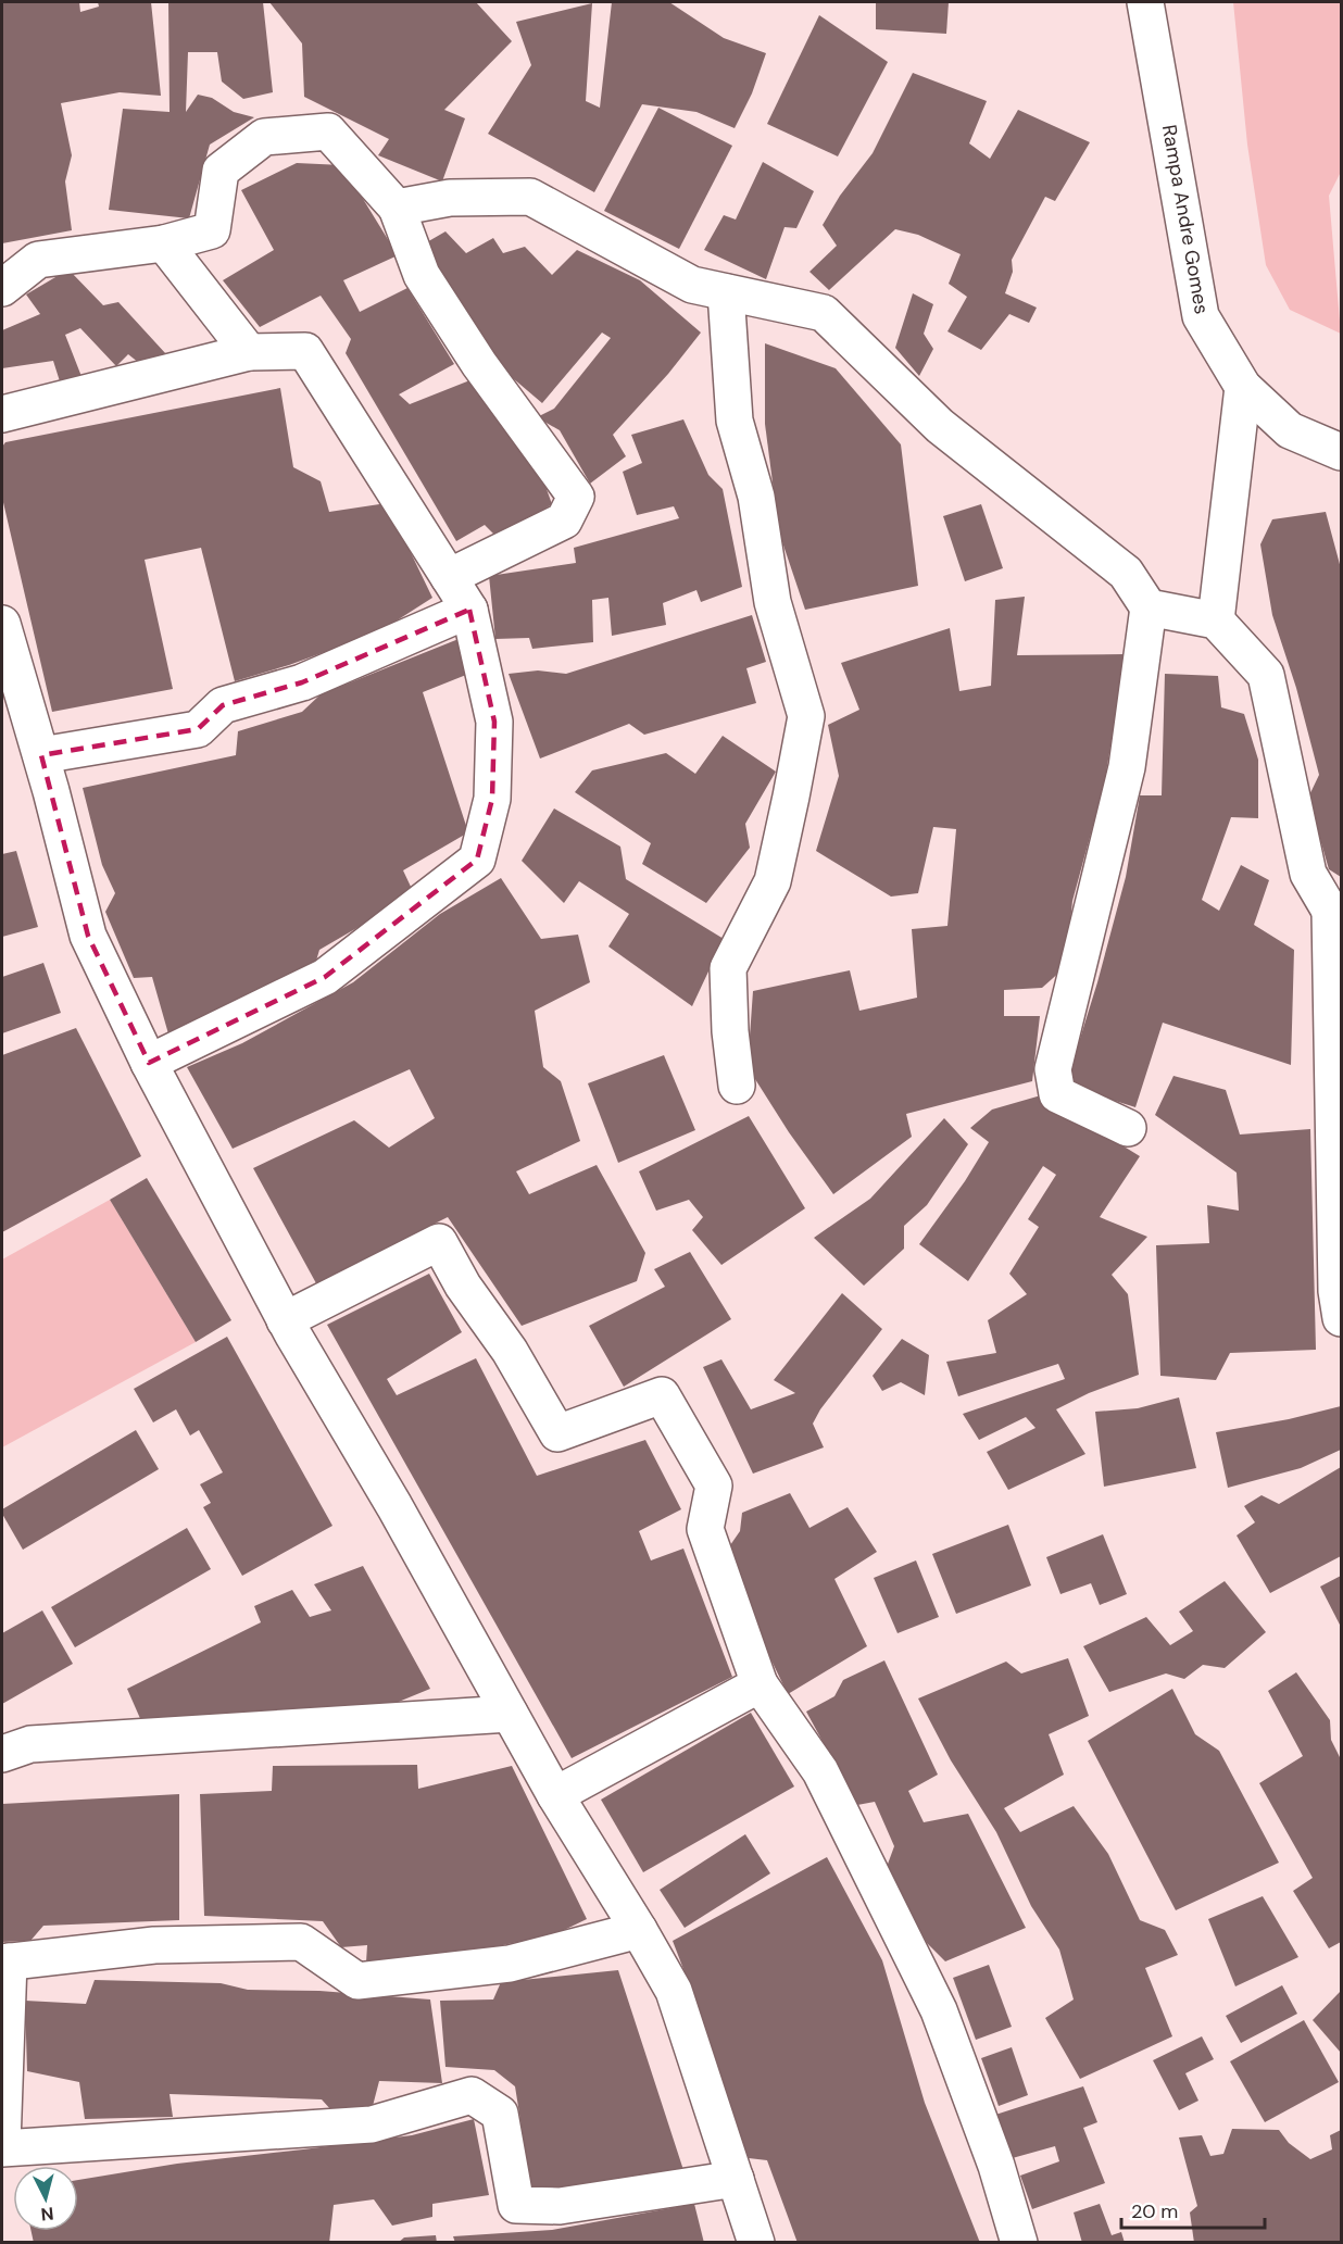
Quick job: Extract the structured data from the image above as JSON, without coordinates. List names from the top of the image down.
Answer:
{
  "streets": {
    "street": ["Rampa Andre Gomes"]
  },
  "scale_bar": "20 m",
  "north": "bottom"
}
